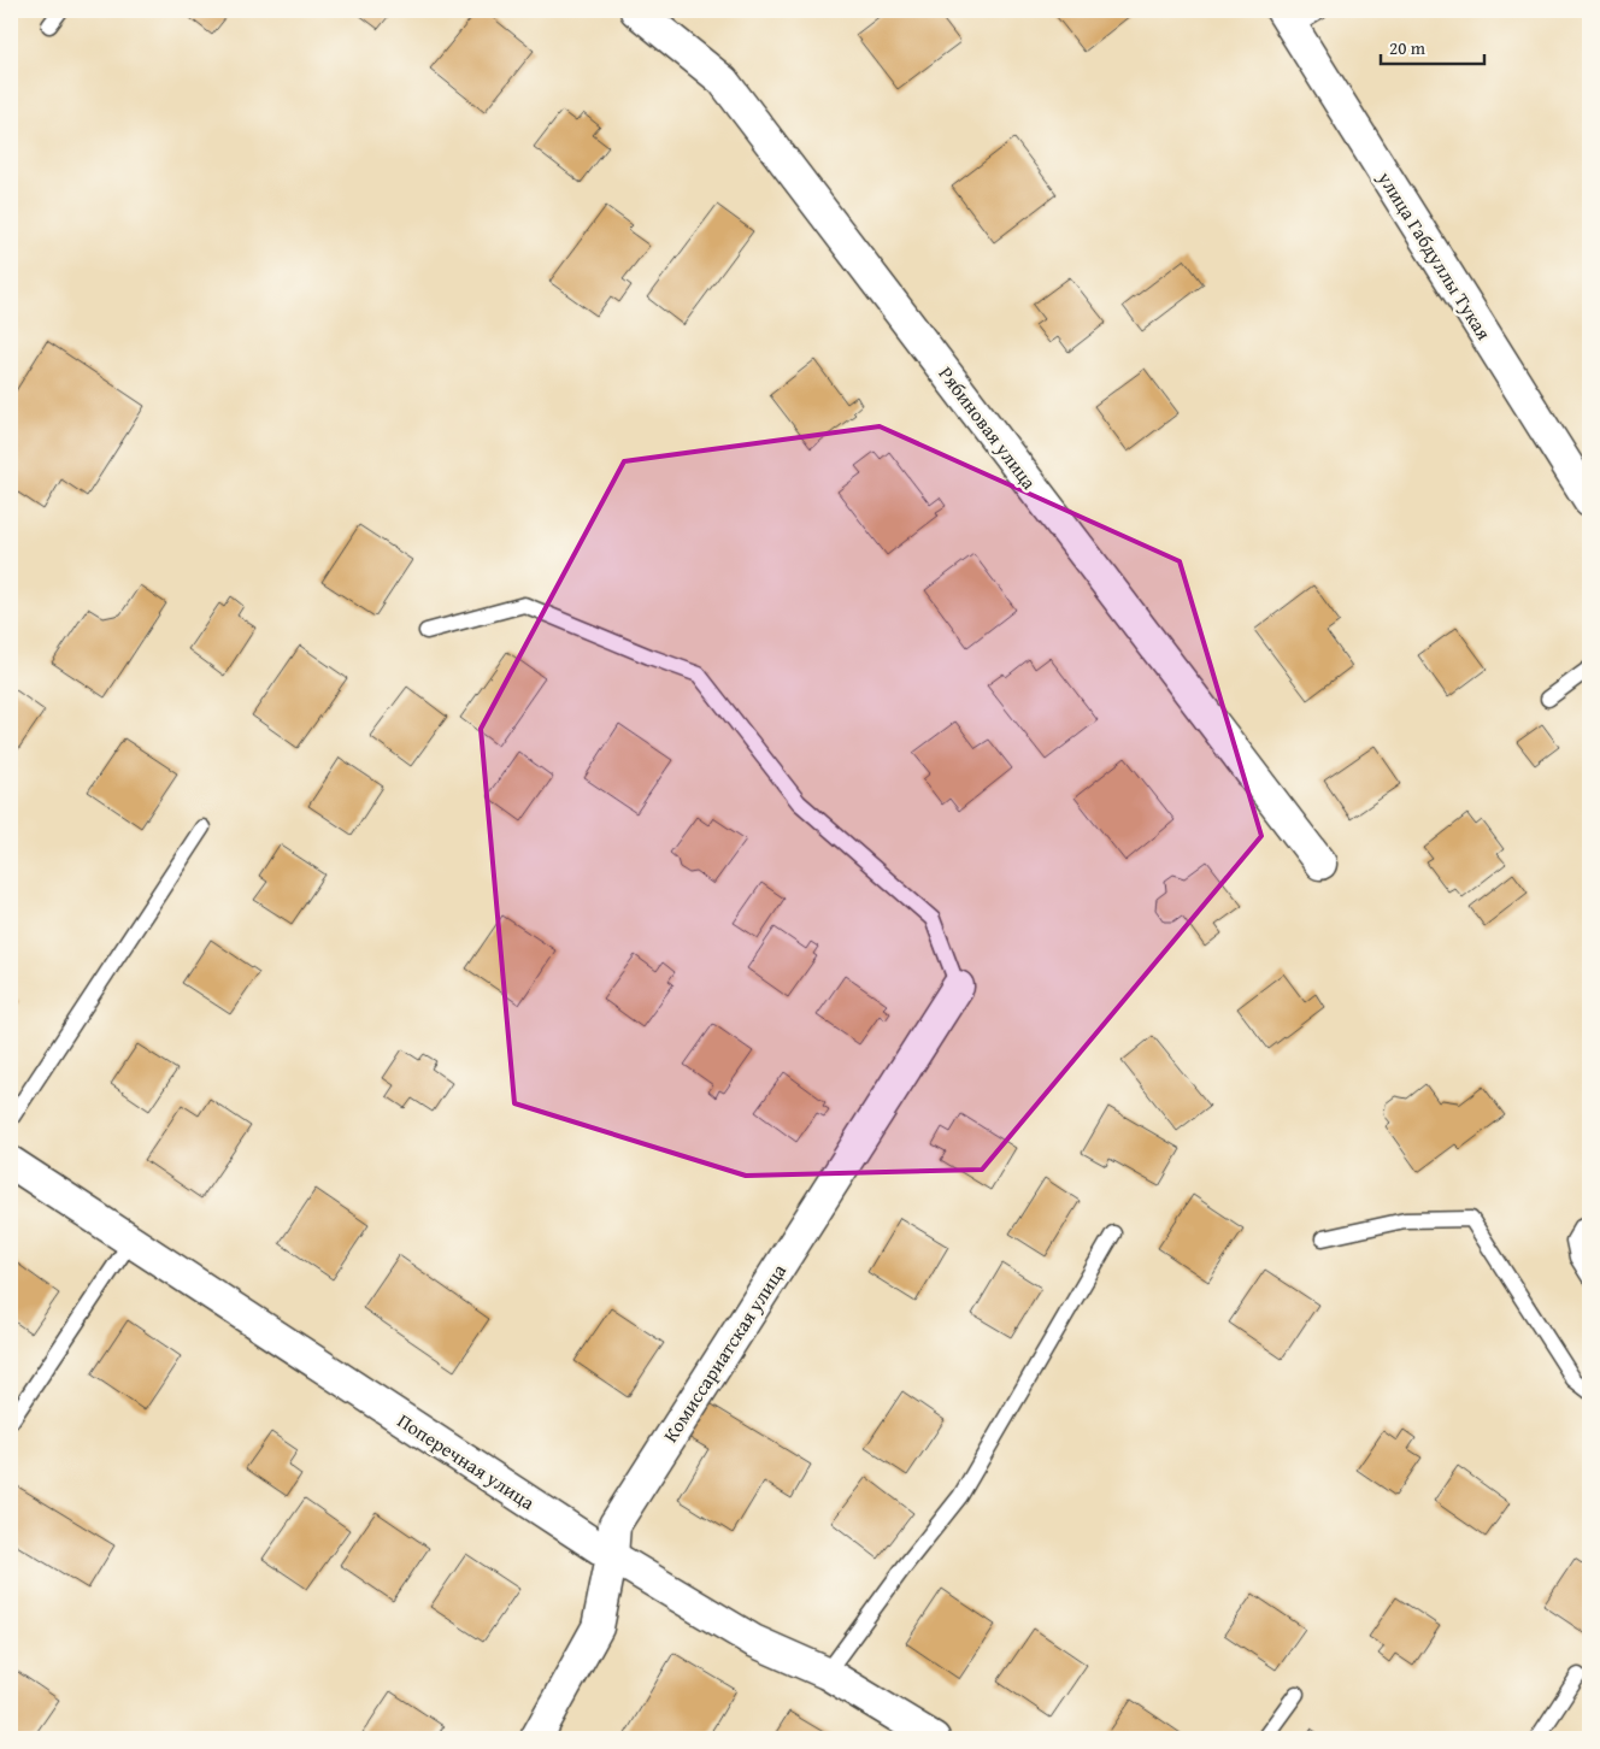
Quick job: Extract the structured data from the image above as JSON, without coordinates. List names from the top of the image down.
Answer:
{
  "streets": {
    "street": [
      "улица Габдуллы Тукая",
      "Рябиновая улица",
      "Комиссариатская улица",
      "Поперечная улица"
    ]
  },
  "crossings": [
    ["Комиссариатская улица", "Поперечная улица"]
  ],
  "scale_bar": "20 m"
}
